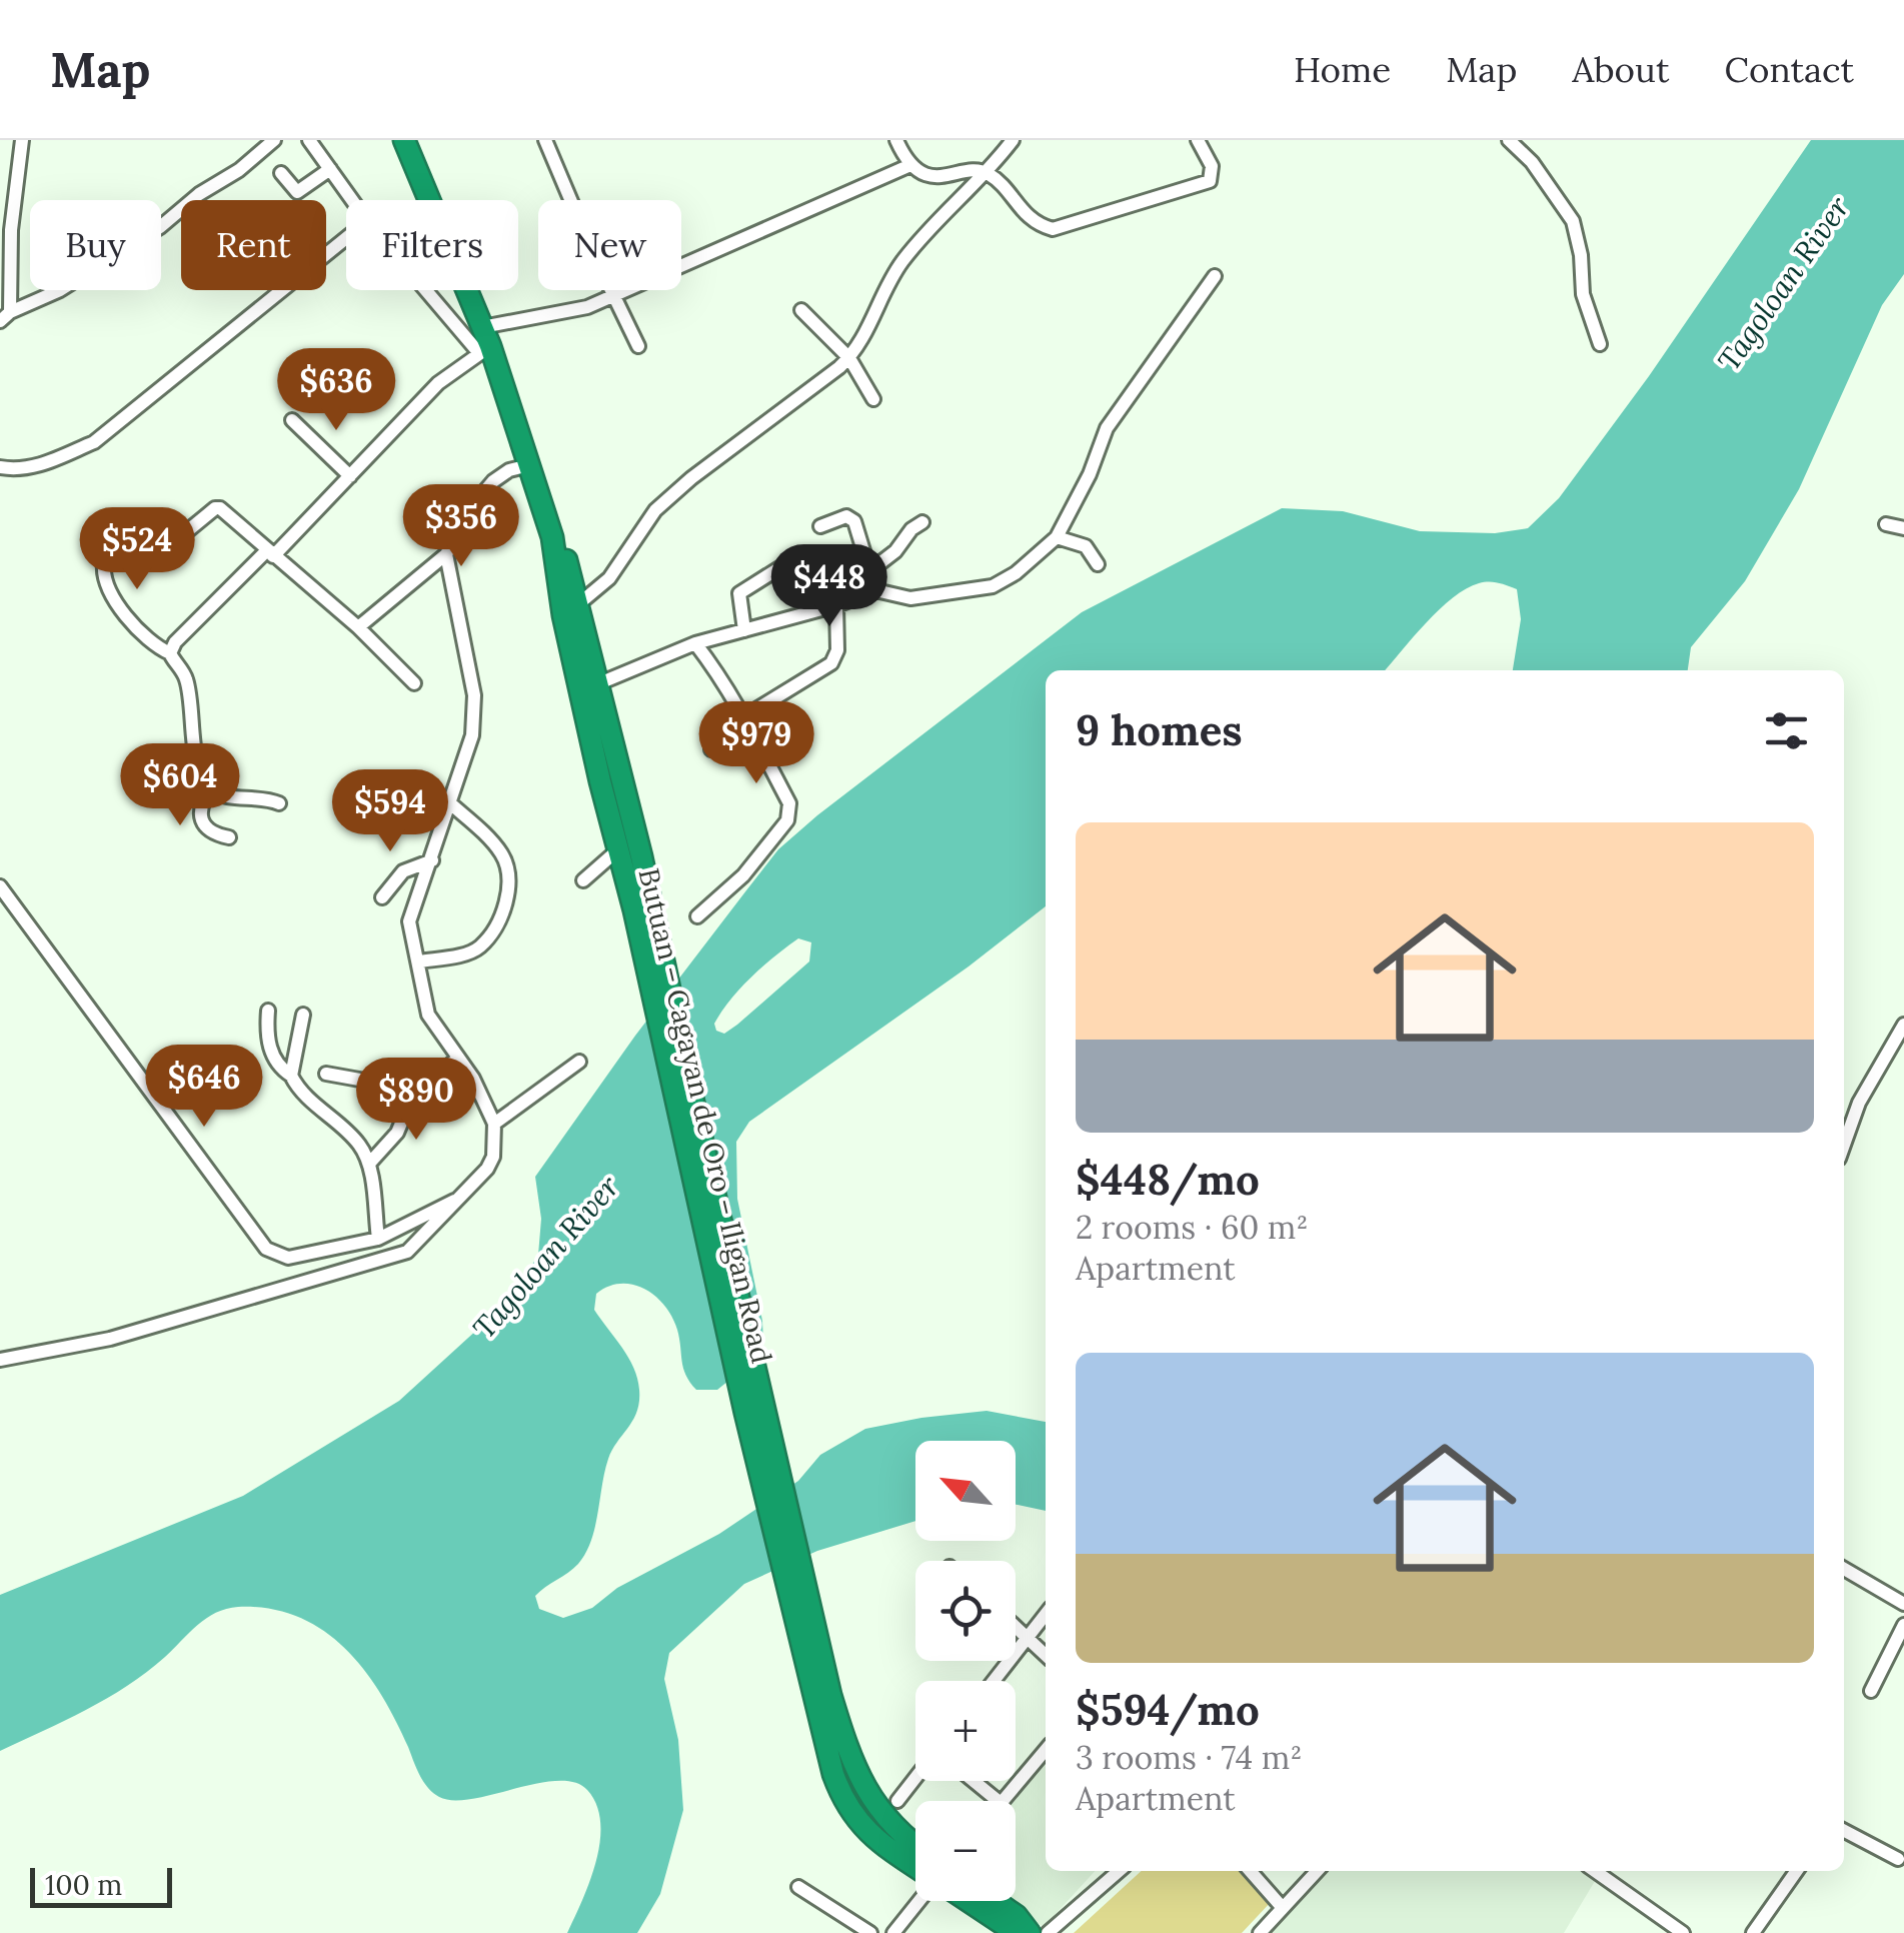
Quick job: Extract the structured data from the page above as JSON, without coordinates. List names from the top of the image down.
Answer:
{
  "streets": {
    "highway": ["Butuan – Cagayan de Oro – Iligan Road"]
  },
  "water": ["Tagoloan River"],
  "scale_bar": "100 m",
  "north": "top left",
  "page": {
    "header": "Map",
    "nav": [
      "Home",
      "Map",
      "About",
      "Contact"
    ],
    "chip": [
      "Buy",
      "Rent",
      "Filters",
      "New"
    ],
    "price": [
      "$636",
      "$356",
      "$524",
      "$448",
      "$979",
      "$604",
      "$594",
      "$646",
      "$890"
    ],
    "heading": "9 homes",
    "list": [
      {
        "name": "$448/mo",
        "note": "2 rooms · 60 m² · Apartment"
      },
      {
        "name": "$594/mo",
        "note": "3 rooms · 74 m² · Apartment"
      }
    ],
    "map_buttons": ["+", "−"],
    "scale": "100 m"
  }
}
